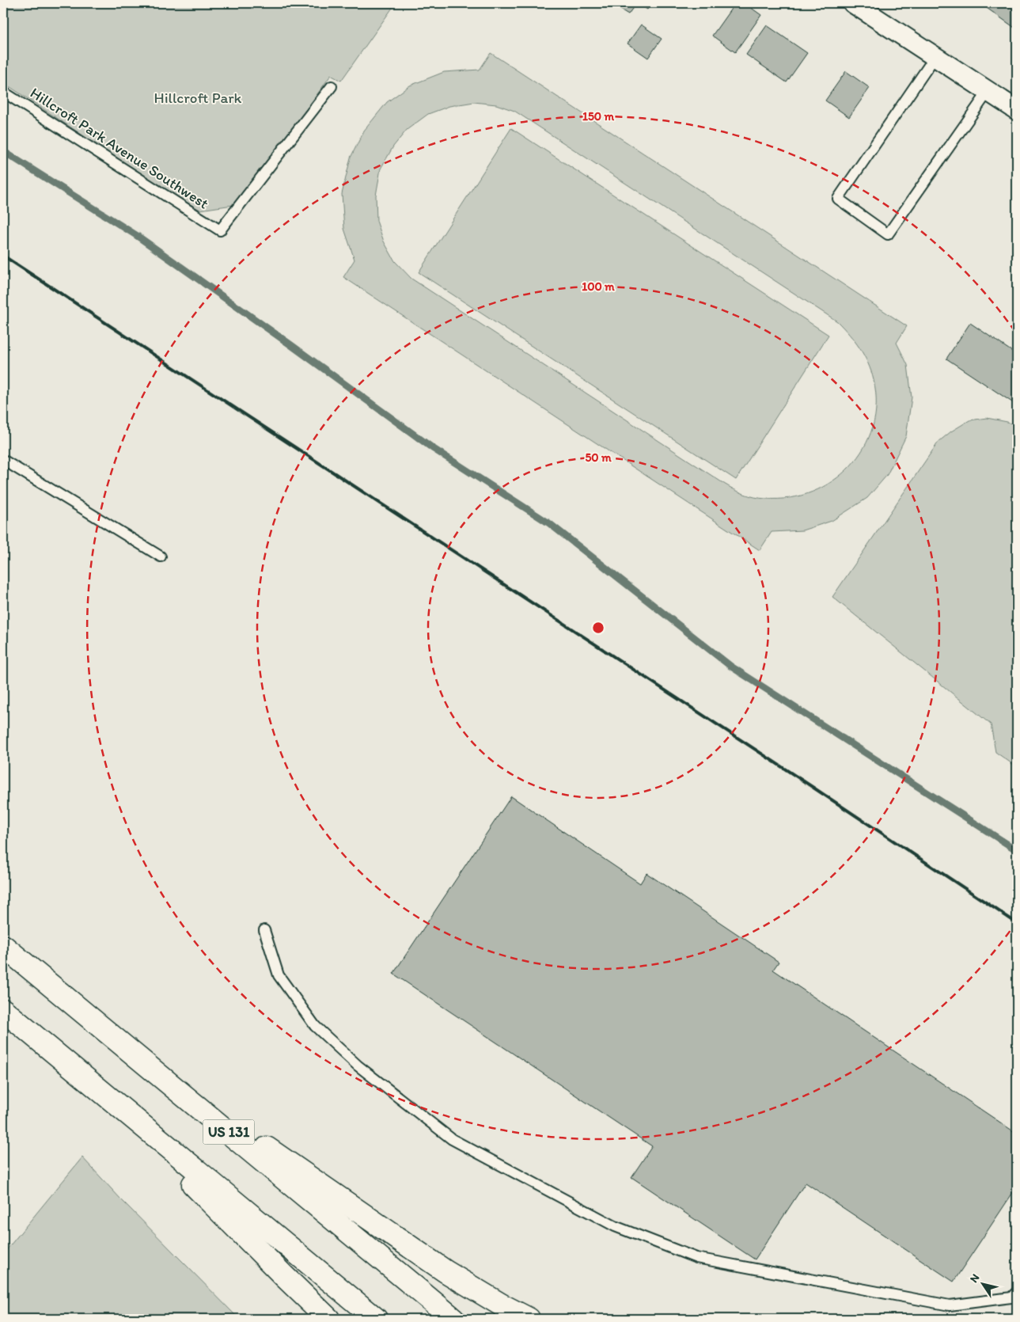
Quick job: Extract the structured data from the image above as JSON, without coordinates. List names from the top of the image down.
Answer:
{
  "streets": {
    "highway": ["US 131"],
    "lane": ["Hillcroft Park Avenue Southwest"]
  },
  "parks": ["Hillcroft Park"],
  "north": "top left",
  "rings": ["150 m", "100 m", "50 m"]
}
